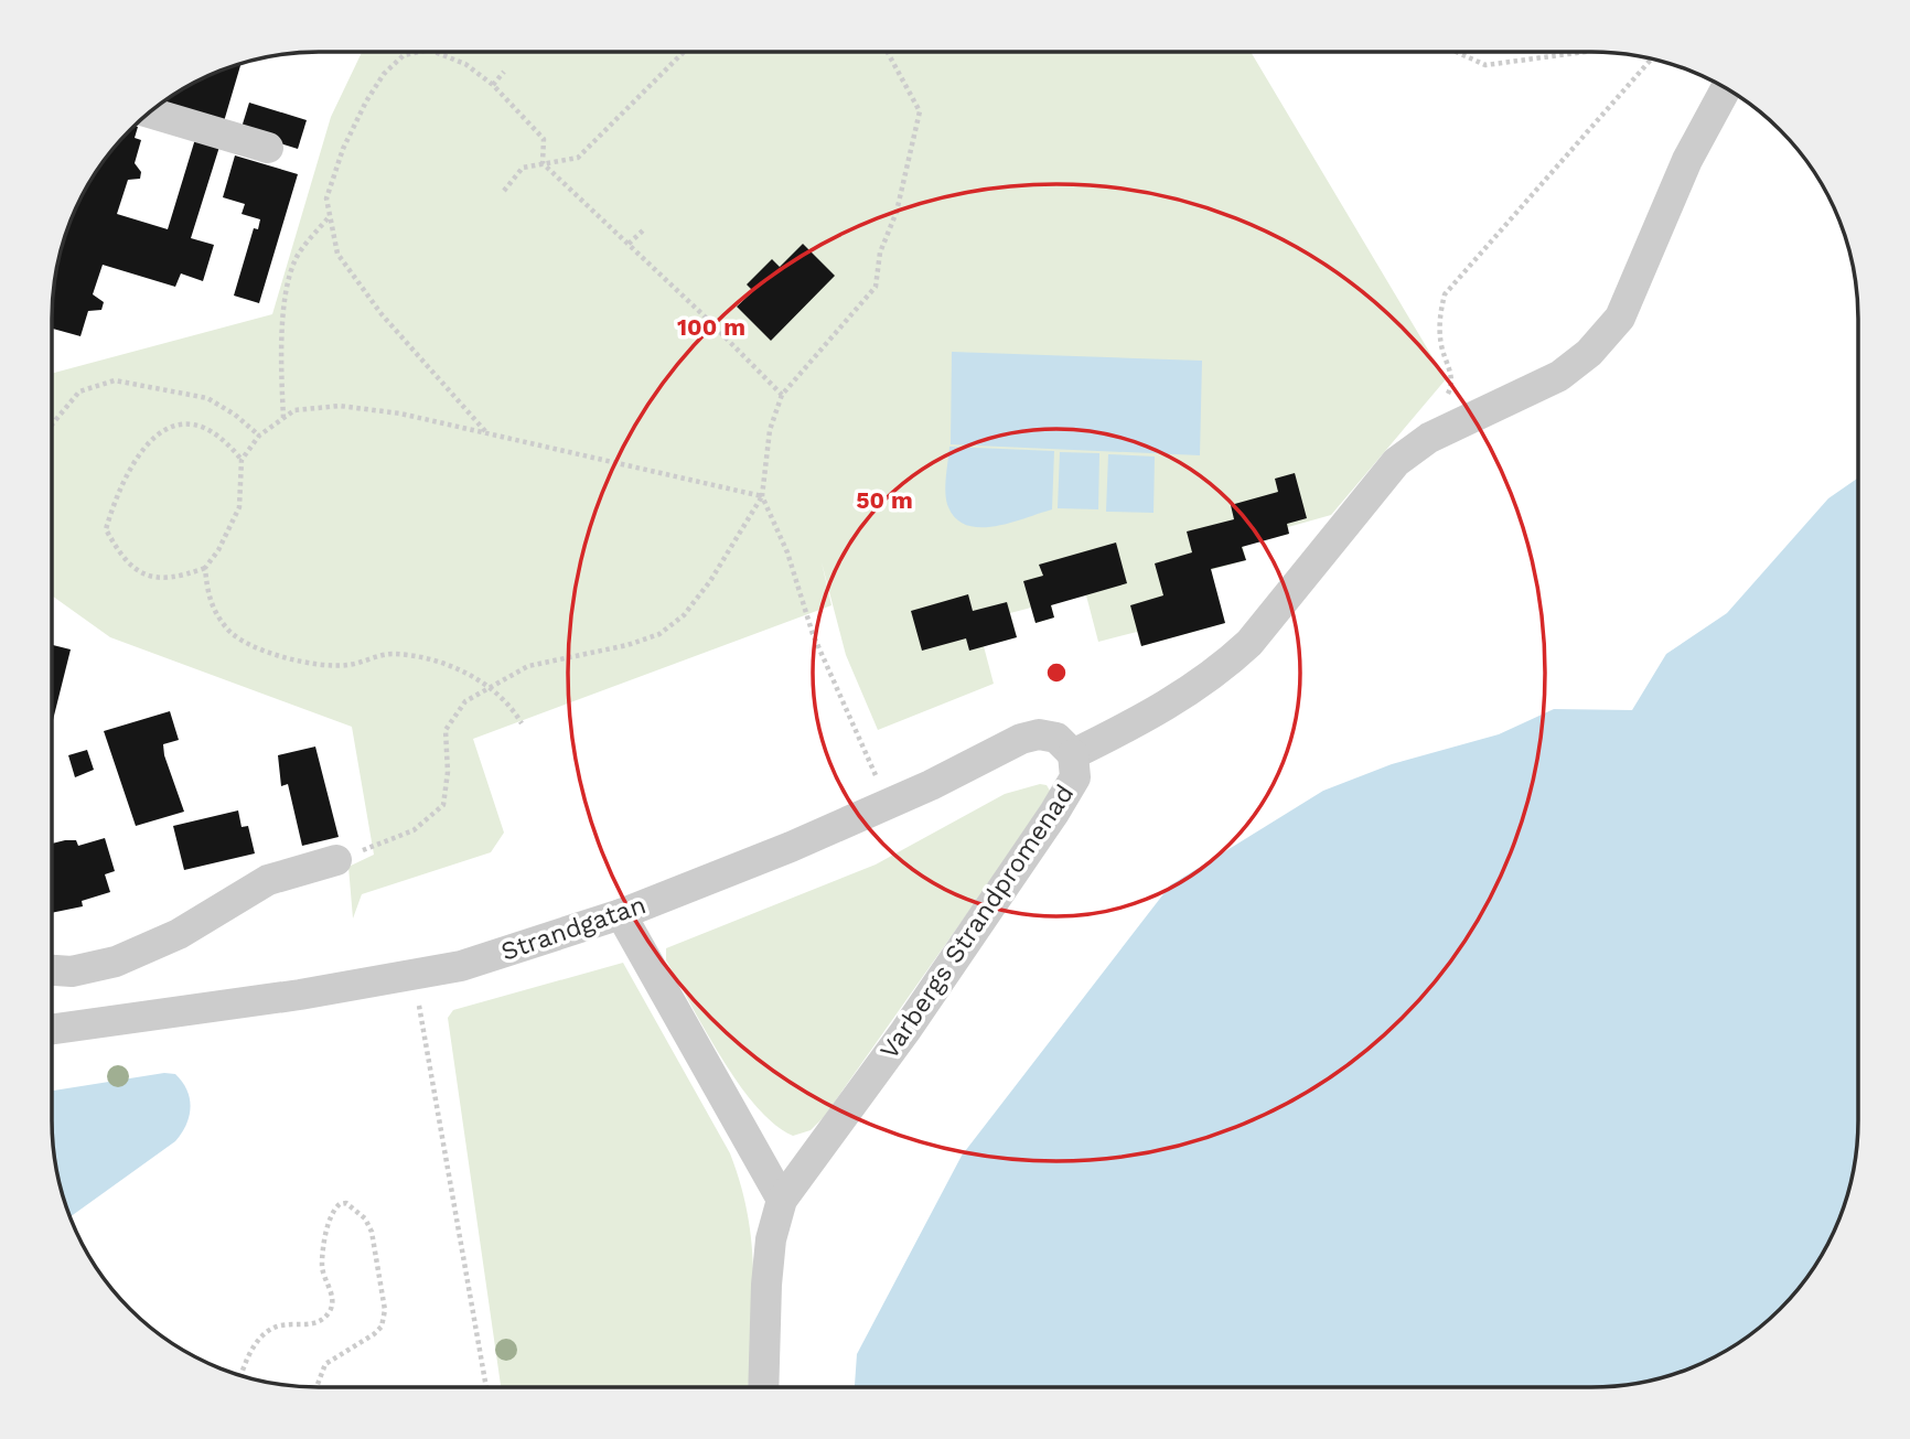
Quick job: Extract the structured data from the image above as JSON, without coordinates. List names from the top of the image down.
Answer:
{
  "streets": {
    "street": ["Varbergs Strandpromenad", "Strandgatan"]
  },
  "crossings": [
    ["Varbergs Strandpromenad", "Strandgatan"]
  ],
  "rings": ["100 m", "50 m"]
}
